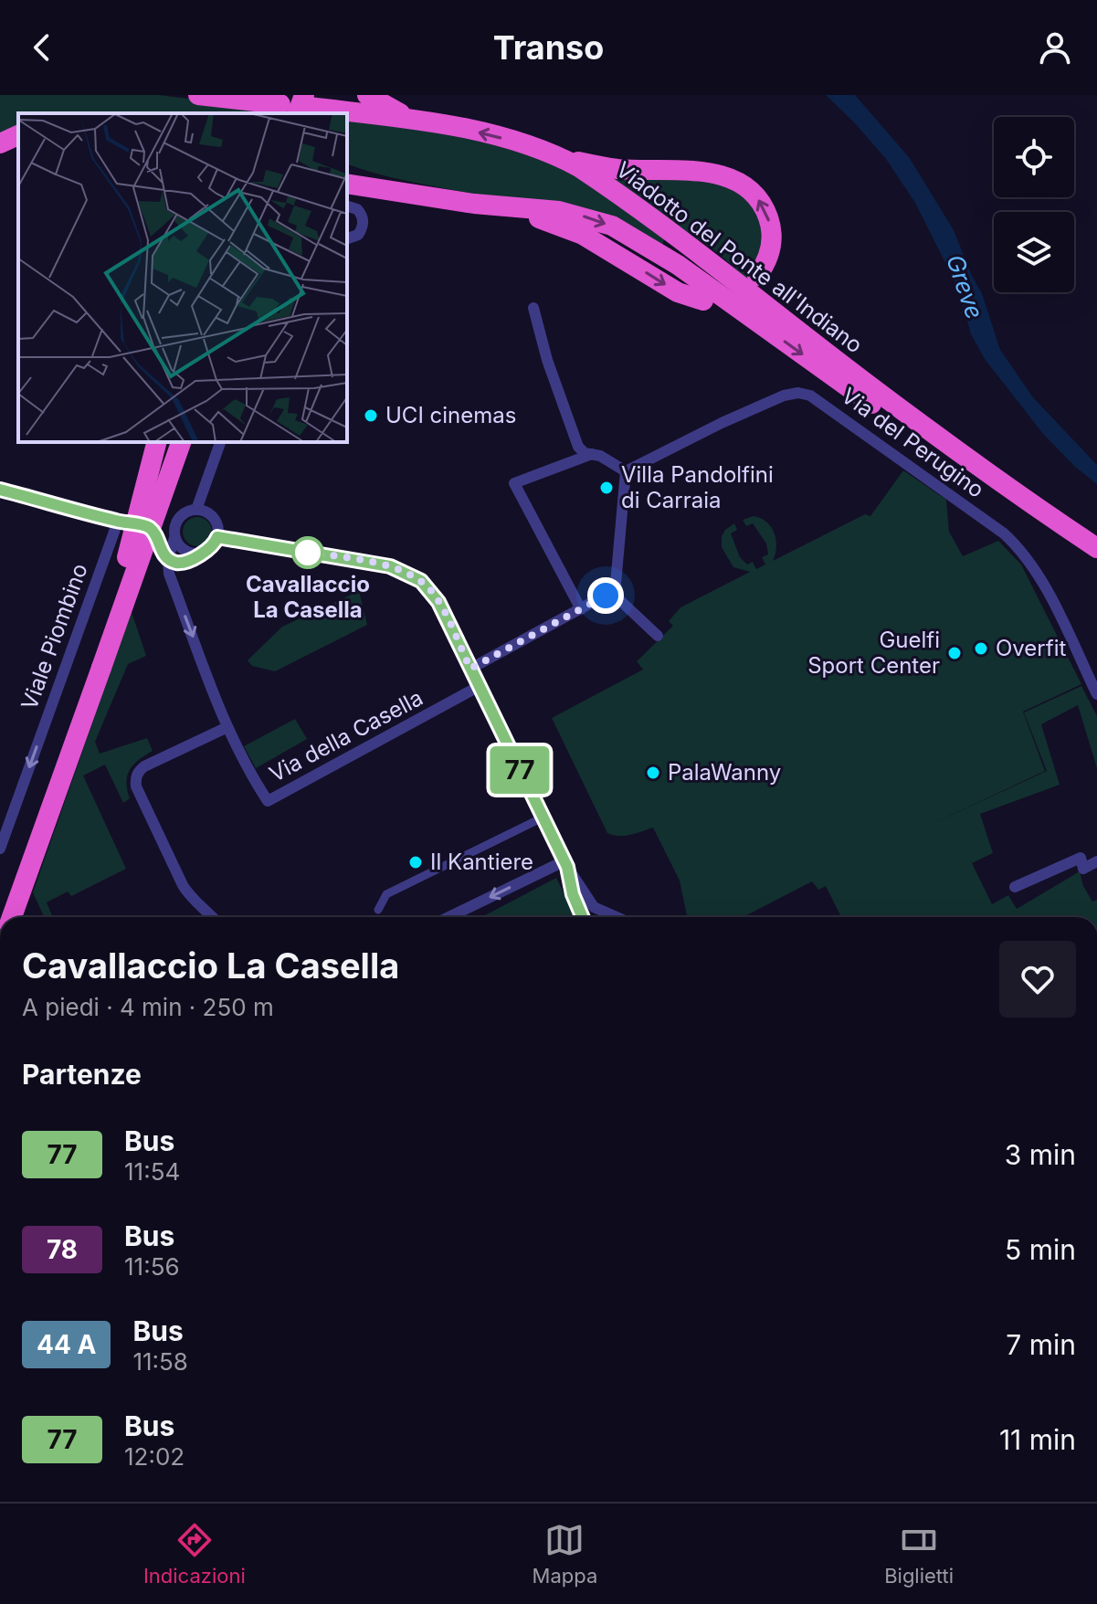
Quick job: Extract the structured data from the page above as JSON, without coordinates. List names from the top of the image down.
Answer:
{
  "streets": {
    "highway": ["Viadotto del Ponte all'Indiano"],
    "street": ["Via del Perugino", "Viale Piombino", "Via della Casella"]
  },
  "water": ["Greve"],
  "places": [
    "UCI cinemas",
    "Villa Pandolfini di Carraia",
    "Cavallaccio La Casella",
    "Overfit",
    "Guelfi Sport Center",
    "PalaWanny",
    "Il Kantiere"
  ],
  "lines": ["bus line 77"],
  "page": {
    "header": "Transo",
    "on_map": "77",
    "heading": [
      ["Cavallaccio La Casella", "A piedi · 4 min · 250 m"],
      "Partenze"
    ],
    "list": [
      {
        "mark": "77",
        "name": "Bus",
        "note": "11:54",
        "value": "3 min"
      },
      {
        "mark": "78",
        "name": "Bus",
        "note": "11:56",
        "value": "5 min"
      },
      {
        "mark": "44 A",
        "name": "Bus",
        "note": "11:58",
        "value": "7 min"
      },
      {
        "mark": "77",
        "name": "Bus",
        "note": "12:02",
        "value": "11 min"
      }
    ],
    "tabs": ["Indicazioni", "Mappa", "Biglietti"]
  }
}
